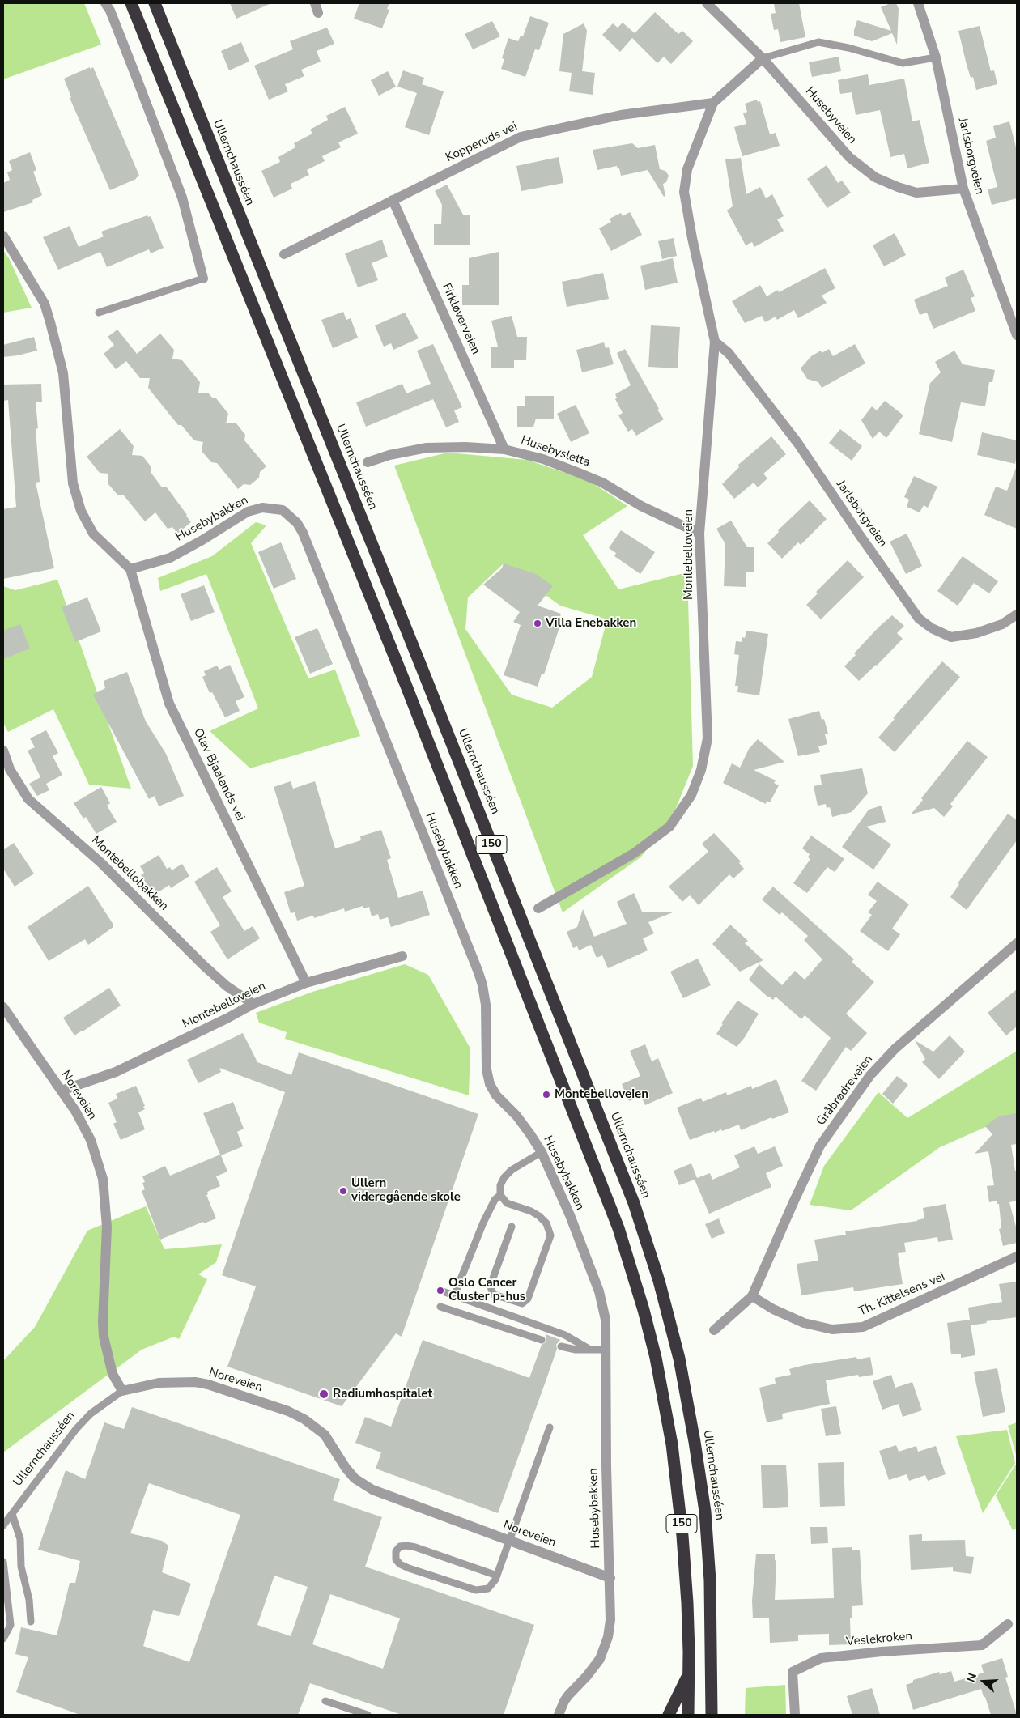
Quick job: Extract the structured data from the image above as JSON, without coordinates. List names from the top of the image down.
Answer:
{
  "streets": {
    "highway": ["Ullernchausséen", "150"],
    "street": [
      "Husebyveien",
      "Kopperuds vei",
      "Jarlsborgveien",
      "Firkløverveien",
      "Husebysletta",
      "Husebybakken",
      "Montebelloveien",
      "Olav Bjaalands vei",
      "Montebellobakken",
      "Gråbrødreveien",
      "Noreveien",
      "Th. Kittelsens vei",
      "Veslekroken"
    ]
  },
  "crossings": [
    ["Husebyveien", "Jarlsborgveien"],
    ["Kopperuds vei", "Firkløverveien"],
    ["Kopperuds vei", "Montebelloveien"],
    ["Jarlsborgveien", "Montebelloveien"],
    ["Ullernchausséen", "Noreveien"],
    ["Firkløverveien", "Husebysletta"],
    ["Husebysletta", "Montebelloveien"],
    ["Husebybakken", "Olav Bjaalands vei"],
    ["Husebybakken", "Noreveien"],
    ["Montebelloveien", "Olav Bjaalands vei"],
    ["Montebelloveien", "Montebellobakken"],
    ["Montebelloveien", "Noreveien"],
    ["Gråbrødreveien", "Th. Kittelsens vei"]
  ],
  "places": [
    "Villa Enebakken",
    "Montebelloveien",
    "Ullern videregående skole",
    "Oslo Cancer Cluster p-hus",
    "Radiumhospitalet"
  ],
  "north": "left"
}
